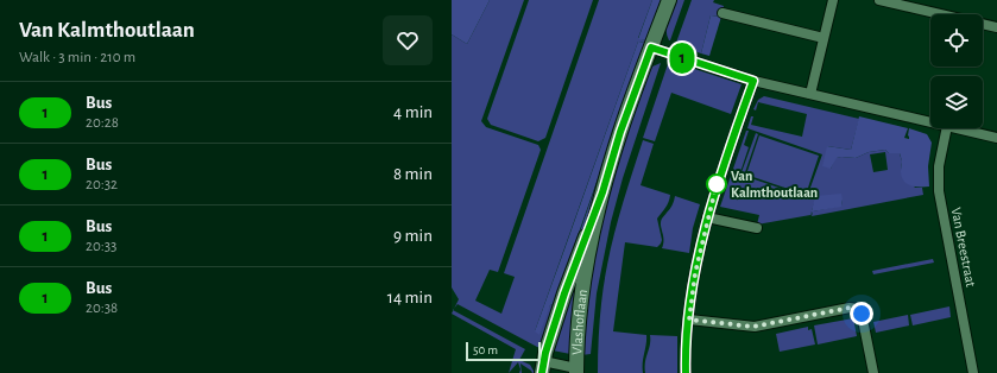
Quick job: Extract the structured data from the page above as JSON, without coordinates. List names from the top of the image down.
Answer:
{
  "streets": {
    "street": ["Van Breestraat", "Vlashoflaan"]
  },
  "places": ["Van Kalmthoutlaan"],
  "lines": ["bus line 1"],
  "scale_bar": "50 m",
  "page": {
    "heading": ["Van Kalmthoutlaan", "Walk · 3 min · 210 m"],
    "on_map": "1",
    "list": [
      {
        "mark": "1",
        "name": "Bus",
        "note": "20:28",
        "value": "4 min"
      },
      {
        "mark": "1",
        "name": "Bus",
        "note": "20:32",
        "value": "8 min"
      },
      {
        "mark": "1",
        "name": "Bus",
        "note": "20:33",
        "value": "9 min"
      },
      {
        "mark": "1",
        "name": "Bus",
        "note": "20:38",
        "value": "14 min"
      }
    ],
    "scale": "50 m"
  }
}
